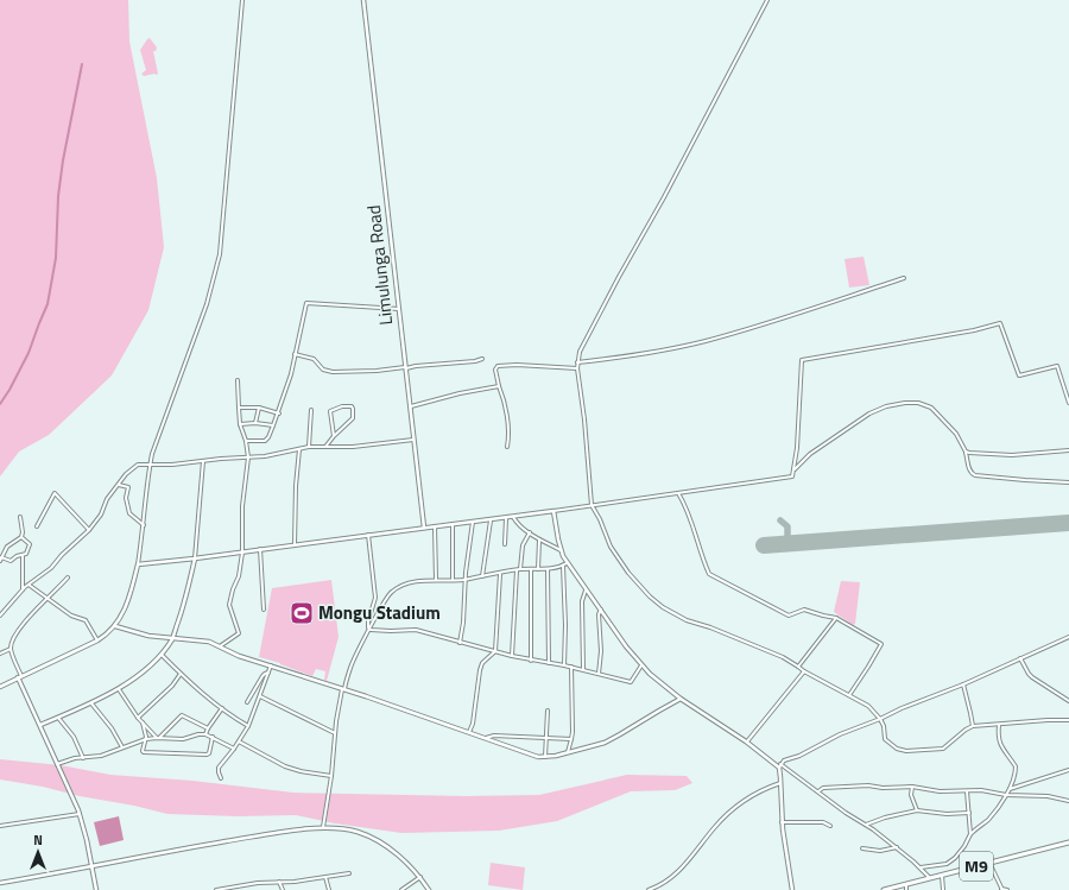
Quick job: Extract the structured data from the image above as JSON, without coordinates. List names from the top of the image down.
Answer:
{
  "streets": {
    "main road": ["Limulunga Road", "M9"]
  },
  "places": {
    "sports": ["Mongu Stadium"]
  },
  "north": "top"
}
